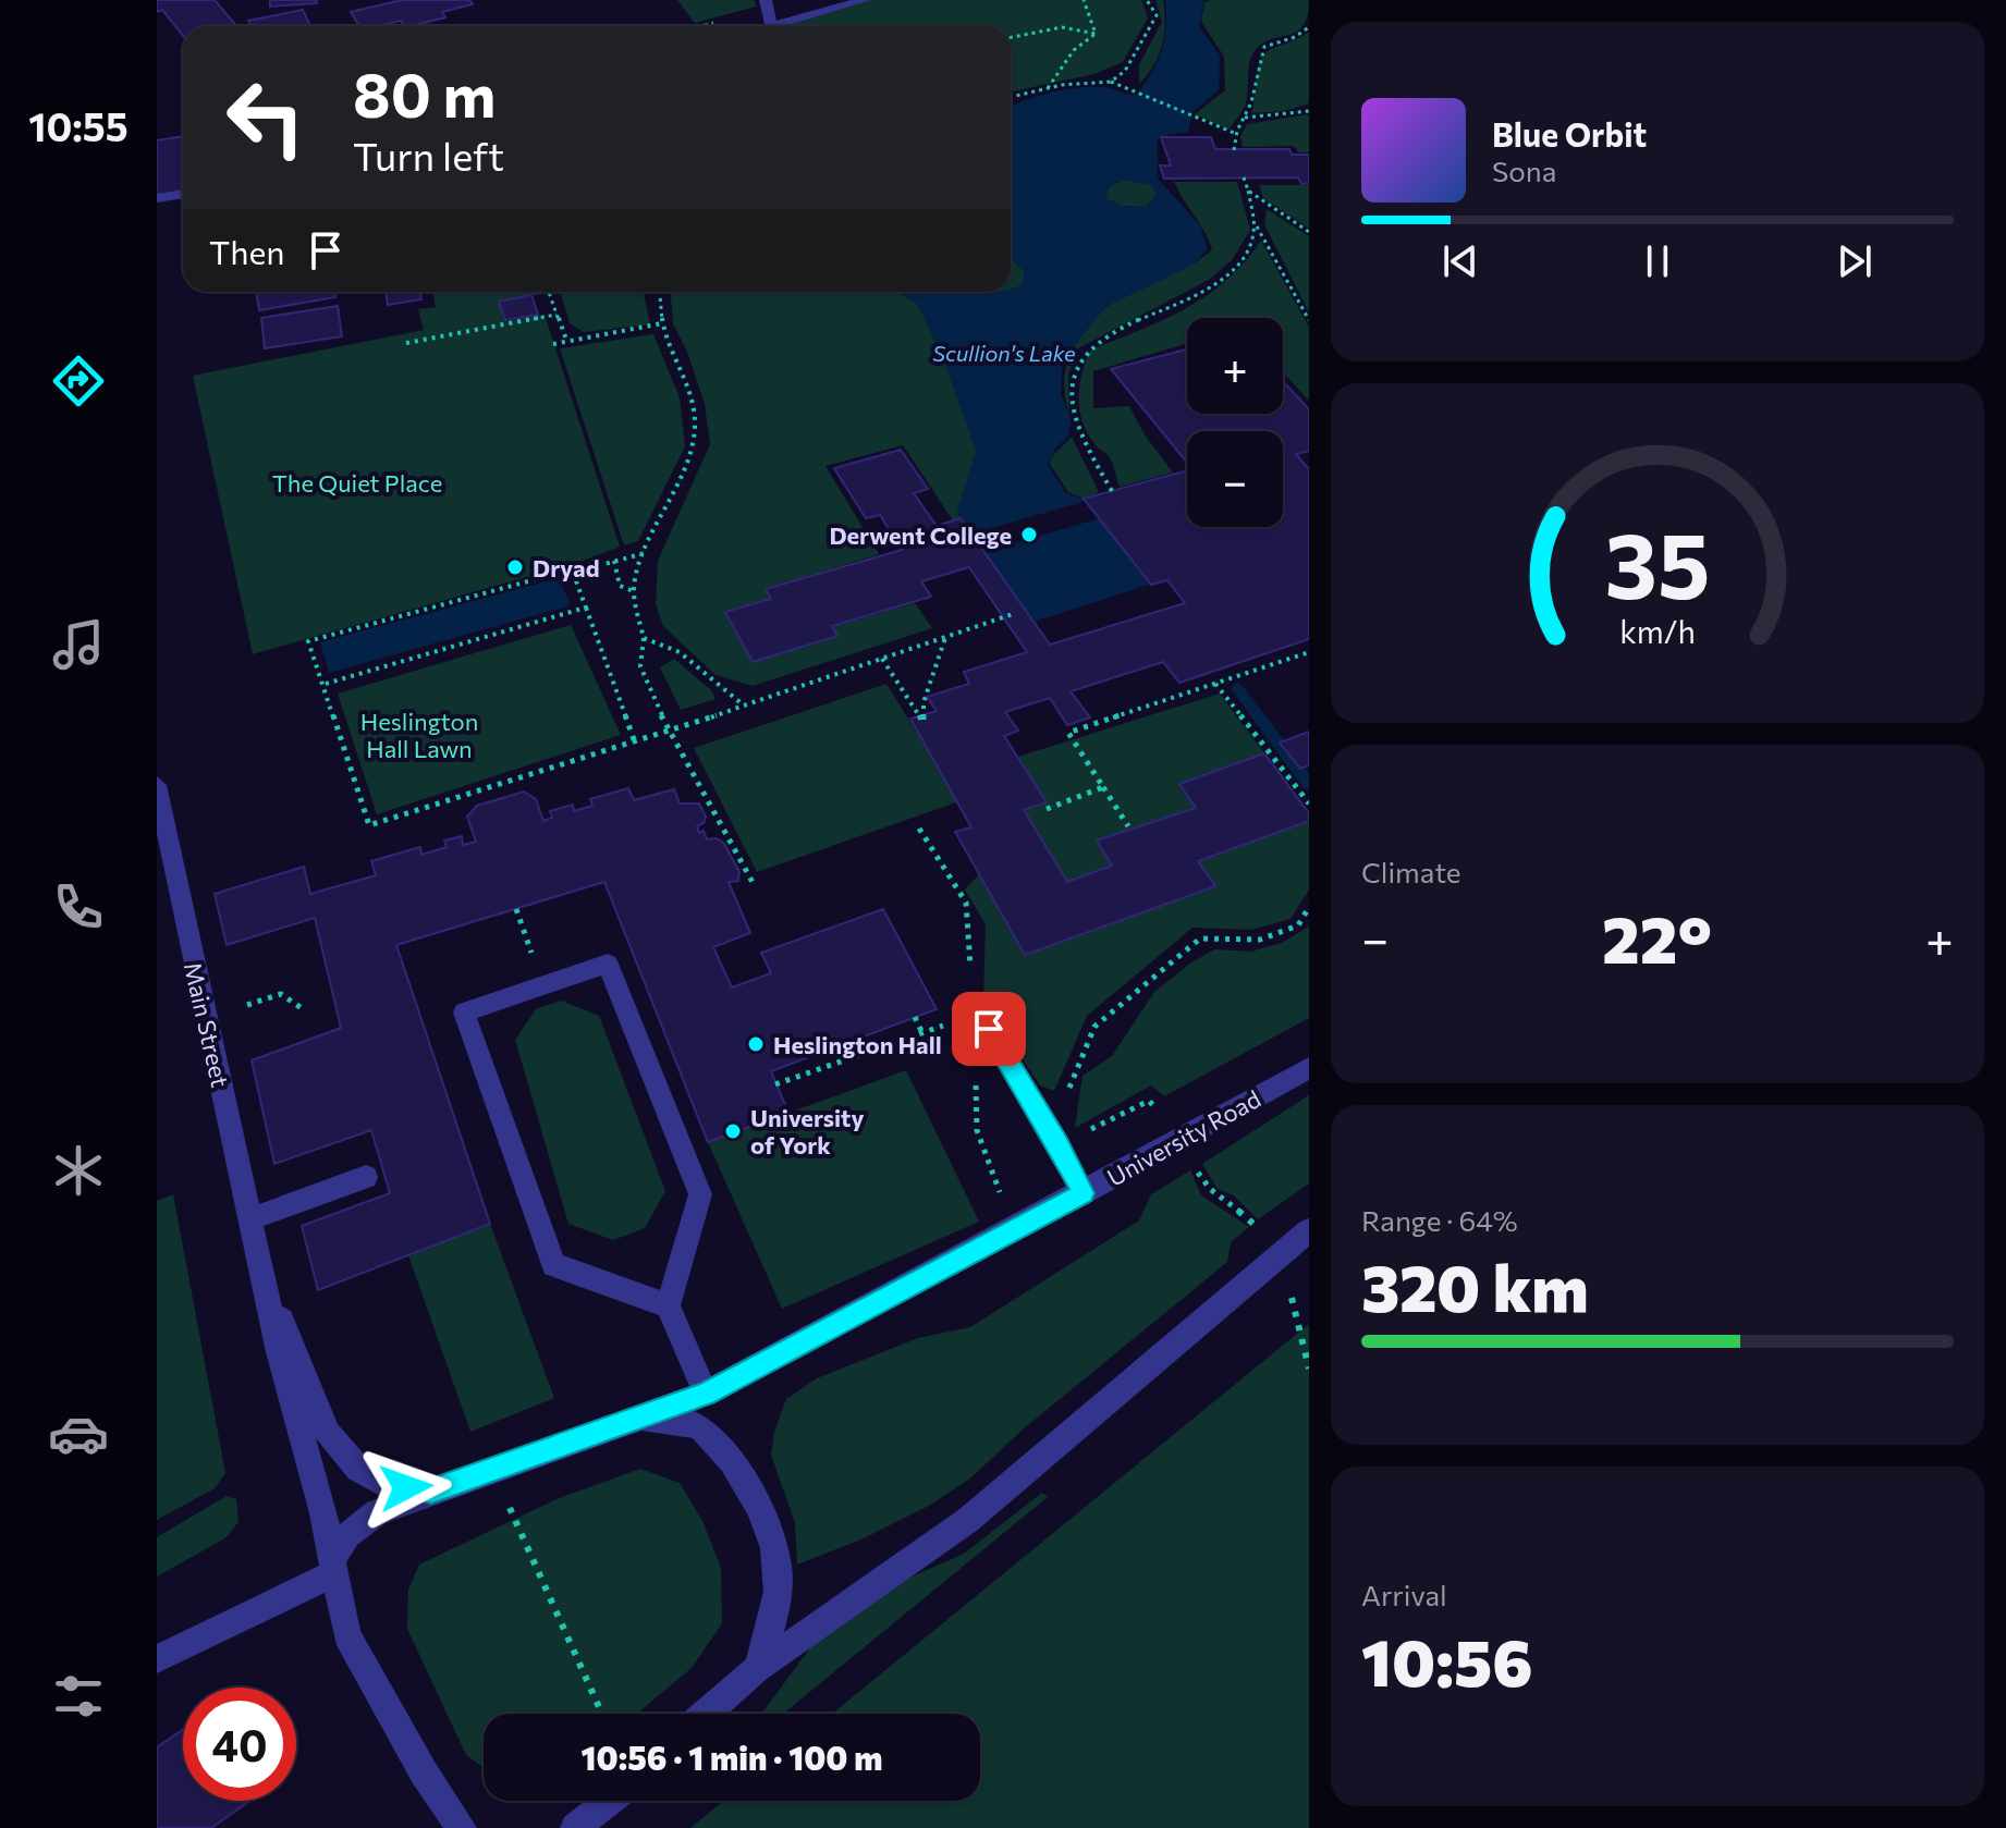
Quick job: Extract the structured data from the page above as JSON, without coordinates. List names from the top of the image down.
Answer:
{
  "streets": {
    "street": ["Main Street", "University Road"]
  },
  "crossings": [
    ["Main Street", "University Road"]
  ],
  "water": ["Scullion's Lake"],
  "parks": ["The Quiet Place", "Heslington Hall Lawn"],
  "places": [
    "Derwent College",
    "Dryad",
    "Heslington Hall",
    "University of York"
  ],
  "page": {
    "tabs": "10:55",
    "turn": ["80 m", "Turn left"],
    "song": ["Blue Orbit", "Sona"],
    "then": "Then",
    "map_buttons": ["+", "−"],
    "tile": [
      "Climate",
      ["Range · 64%", "320 km"],
      ["Arrival", "10:56"]
    ],
    "heat": ["−", "22°", "+"],
    "limit": "40",
    "trip": "10:56 · 1 min · 100 m",
    "gauge": ["35", "km/h"]
  }
}
